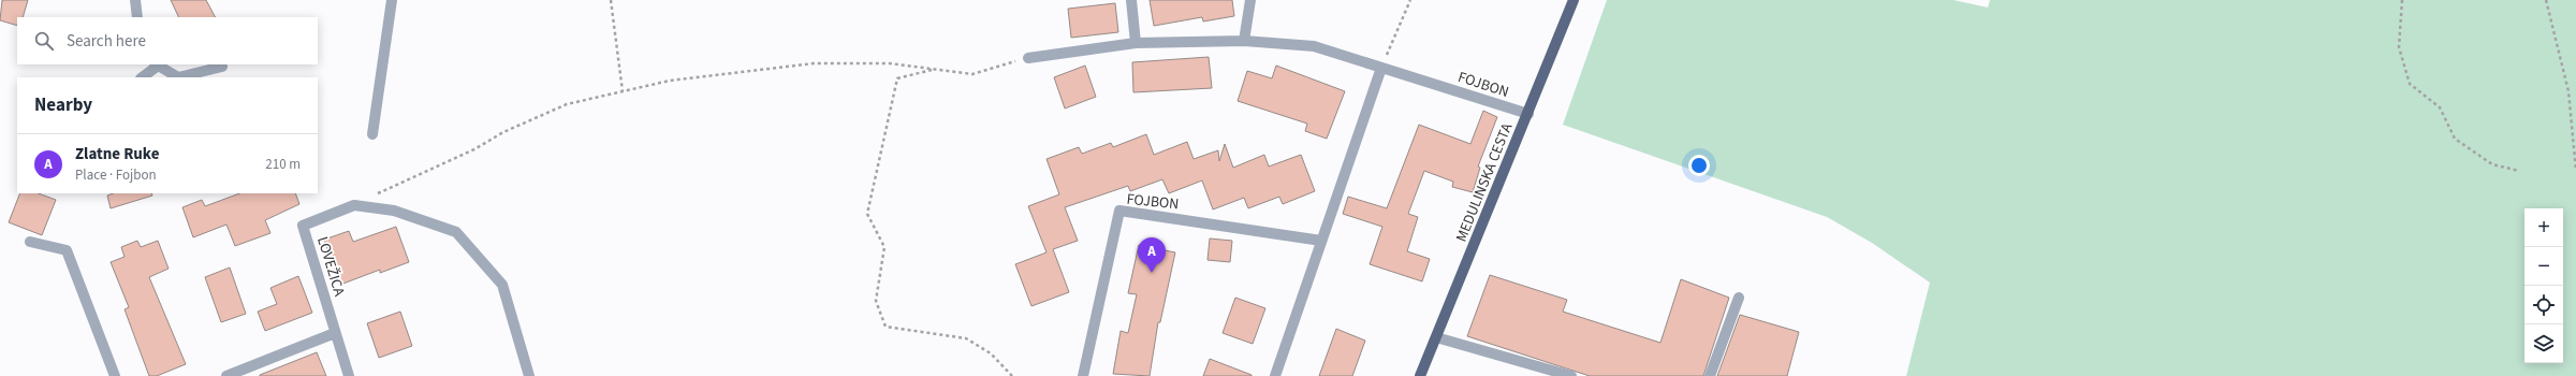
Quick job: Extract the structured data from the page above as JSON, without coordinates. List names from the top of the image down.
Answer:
{
  "streets": {
    "main road": ["MEDULINSKA CESTA"],
    "street": ["FOJBON", "LOVEŽICA"]
  },
  "crossings": [
    ["FOJBON", "MEDULINSKA CESTA"]
  ],
  "page": {
    "search": "Search here",
    "heading": "Nearby",
    "list": [
      {
        "mark": "A",
        "name": "Zlatne Ruke",
        "note": "Place · Fojbon",
        "value": "210 m"
      }
    ],
    "map_buttons": ["+", "−"],
    "pins": "A"
  }
}
